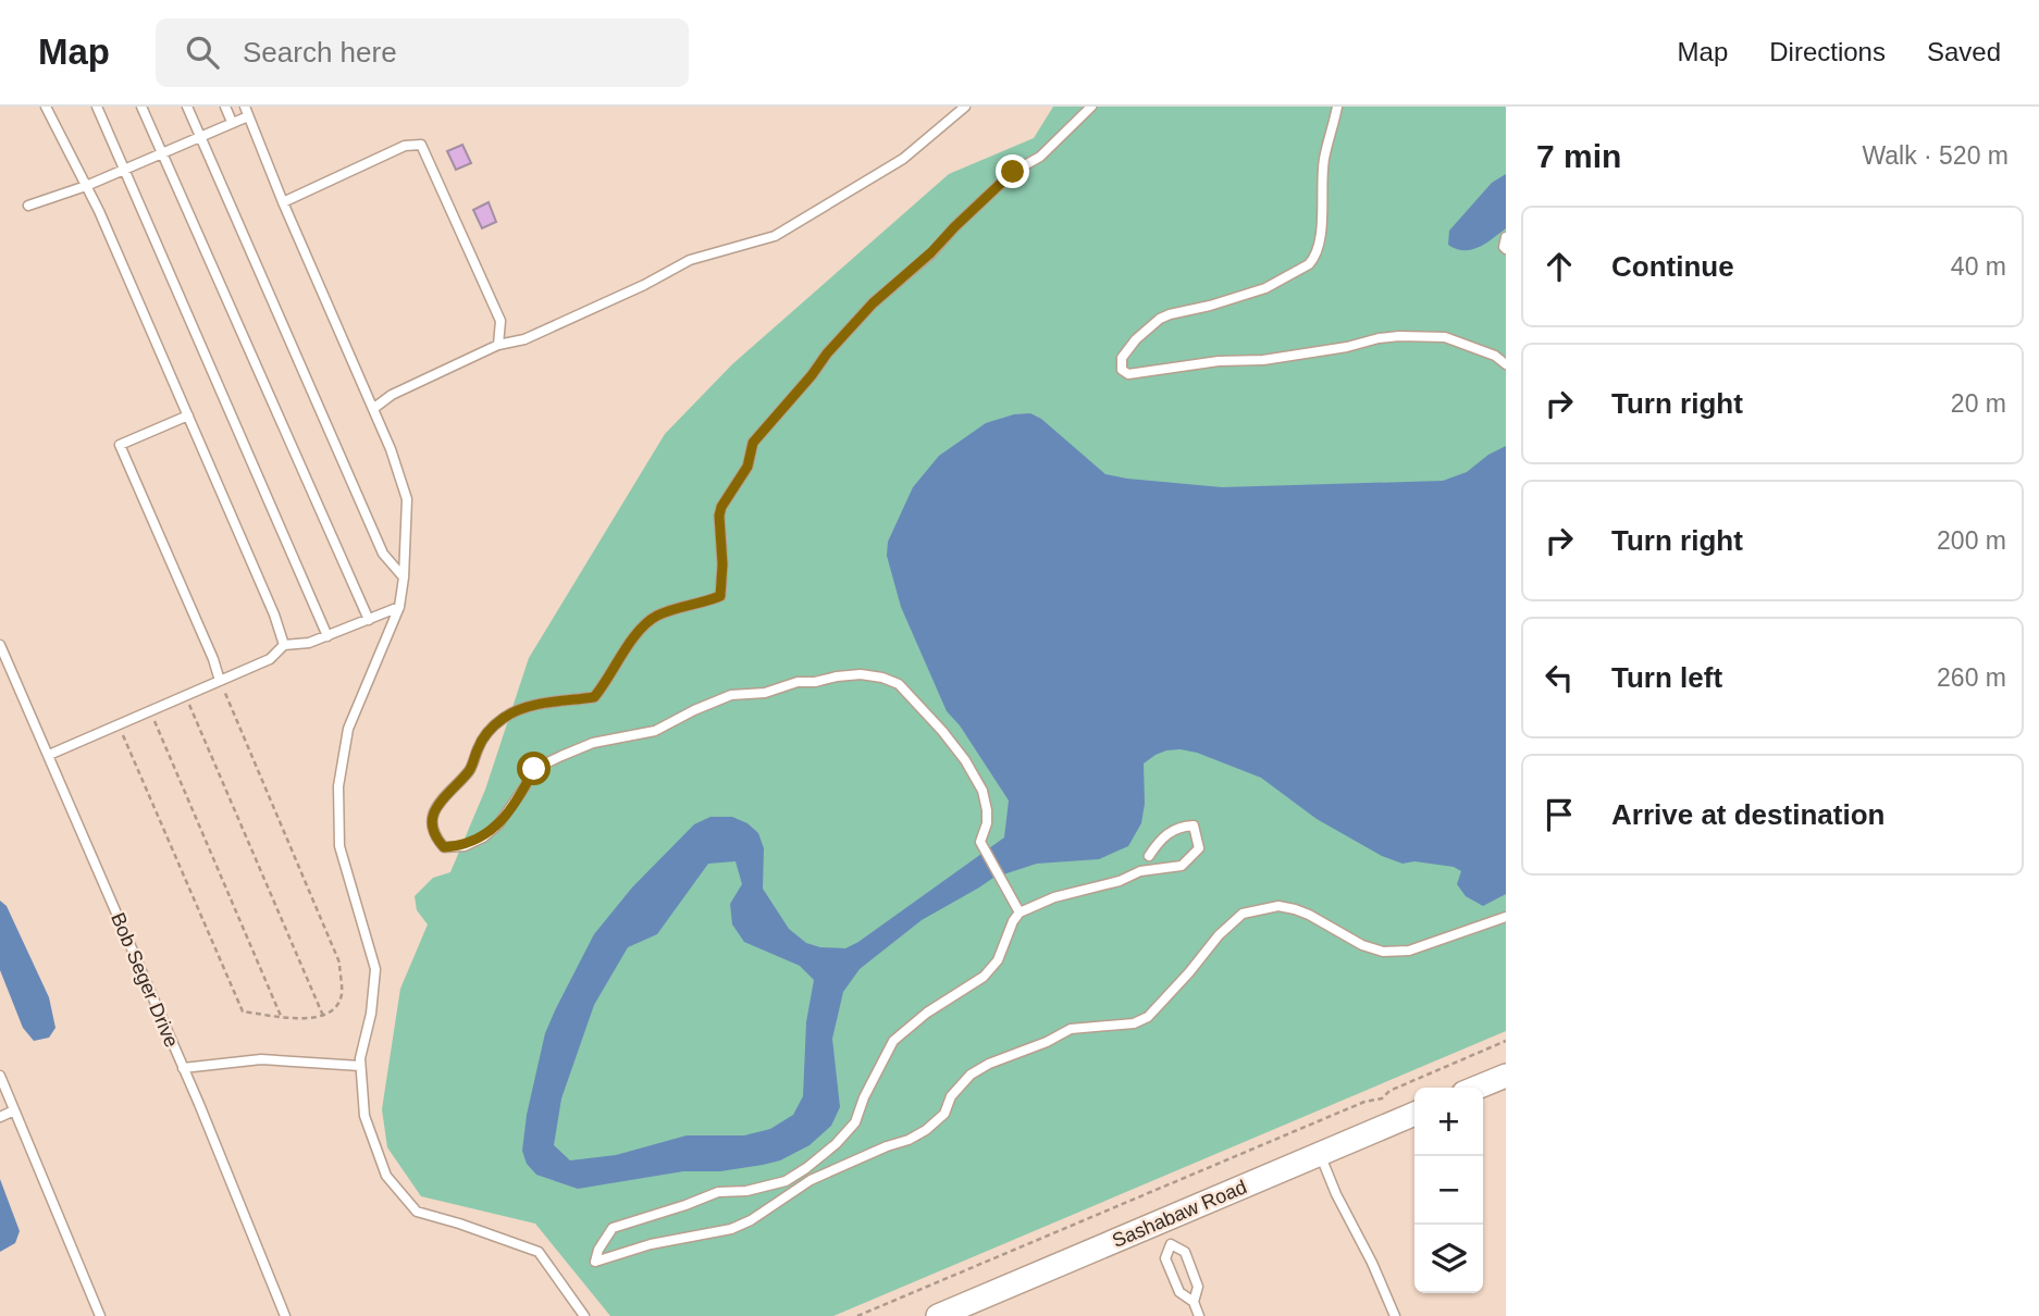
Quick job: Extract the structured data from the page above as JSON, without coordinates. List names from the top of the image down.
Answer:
{
  "streets": {
    "main road": ["Sashabaw Road"],
    "lane": ["Bob Seger Drive"]
  },
  "page": {
    "header": "Map",
    "search": "Search here",
    "nav": ["Map", "Directions", "Saved"],
    "heading": ["7 min", "Walk · 520 m"],
    "list": [
      ["Continue", "40 m"],
      ["Turn right", "20 m"],
      ["Turn right", "200 m"],
      ["Turn left", "260 m"],
      "Arrive at destination"
    ],
    "map_buttons": ["+", "−"]
  }
}
